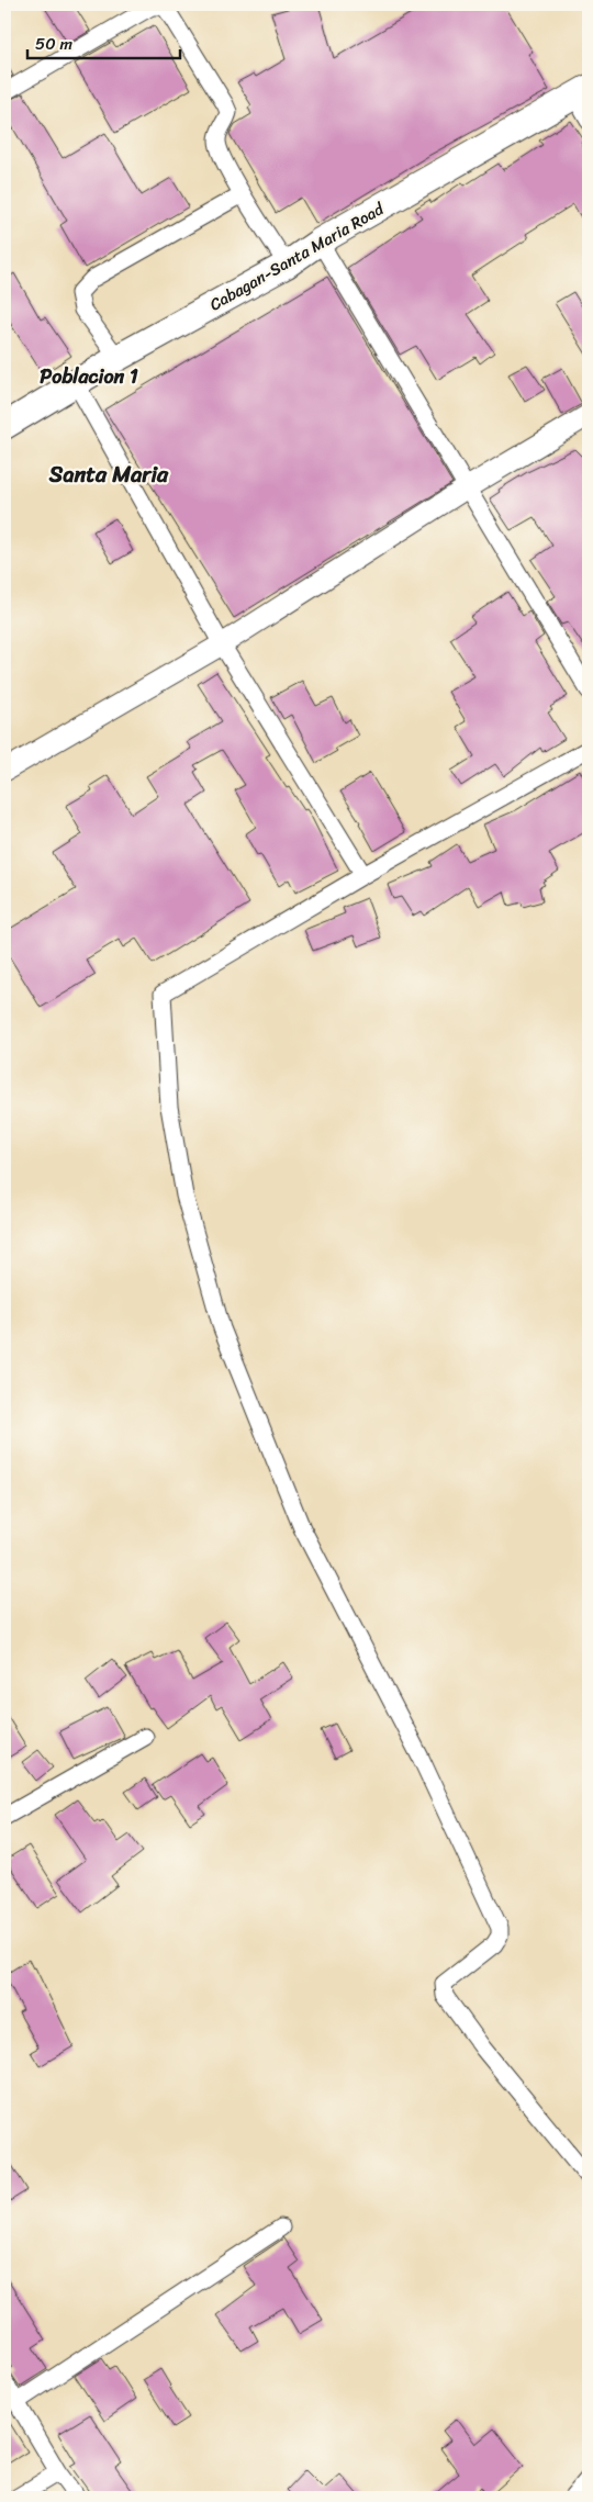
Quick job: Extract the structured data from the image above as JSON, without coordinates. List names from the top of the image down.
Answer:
{
  "streets": {
    "main road": ["Cabagan-Santa Maria Road"]
  },
  "districts": ["Poblacion 1", "Santa Maria"],
  "scale_bar": "50 m"
}
